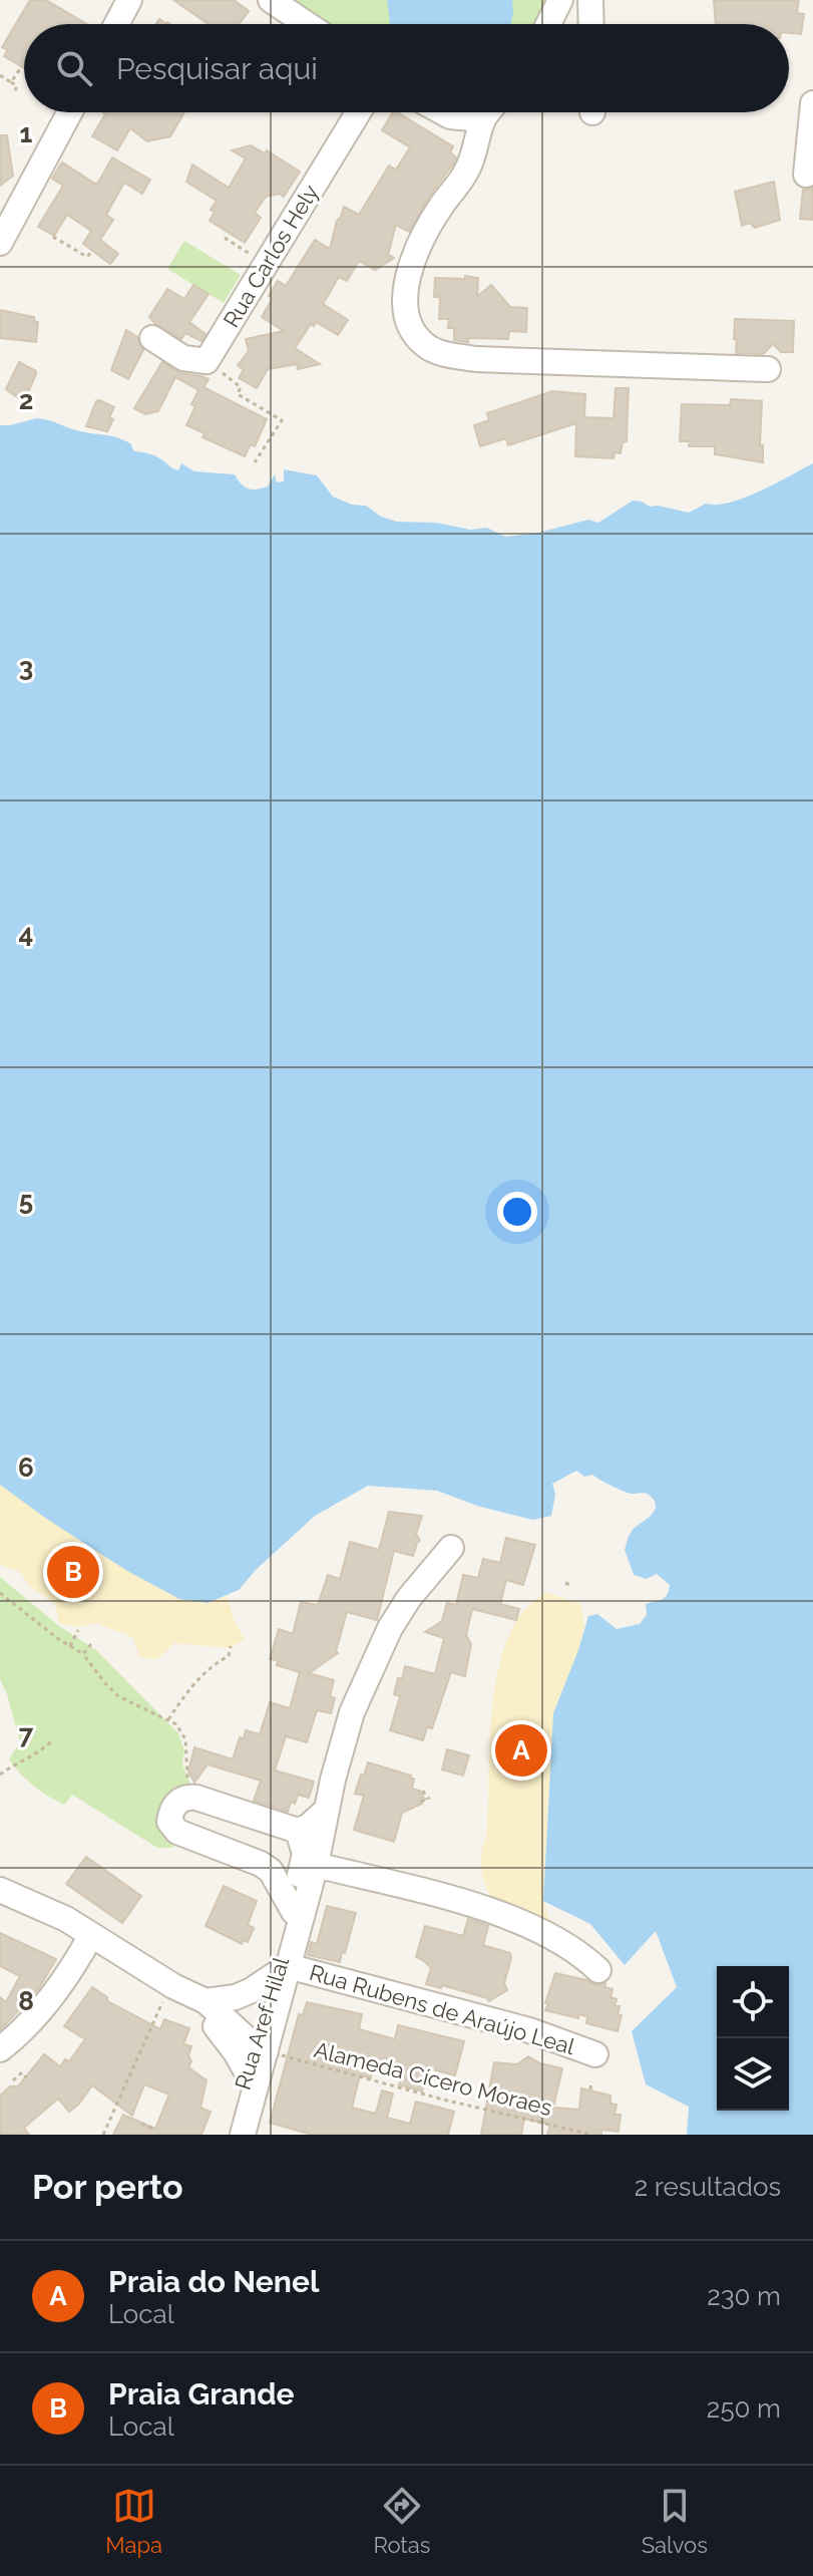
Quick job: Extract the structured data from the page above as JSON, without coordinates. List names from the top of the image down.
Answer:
{
  "streets": {
    "street": ["Rua Carlos Hely", "Rua Rubens de Araújo Leal", "Rua Aref Hilal"],
    "path": ["Alameda Cícero Moraes"]
  },
  "crossings": [
    ["Rua Rubens de Araújo Leal", "Rua Aref Hilal"],
    ["Rua Aref Hilal", "Alameda Cícero Moraes"]
  ],
  "page": {
    "search": "Pesquisar aqui",
    "pins": ["B", "A"],
    "heading": ["Por perto", "2 resultados"],
    "list": [
      {
        "mark": "A",
        "name": "Praia do Nenel",
        "note": "Local",
        "value": "230 m"
      },
      {
        "mark": "B",
        "name": "Praia Grande",
        "note": "Local",
        "value": "250 m"
      }
    ],
    "nav": ["Mapa", "Rotas", "Salvos"]
  },
  "grid": {
    "rows": [
      "1",
      "2",
      "3",
      "4",
      "5",
      "6",
      "7",
      "8"
    ]
  }
}
